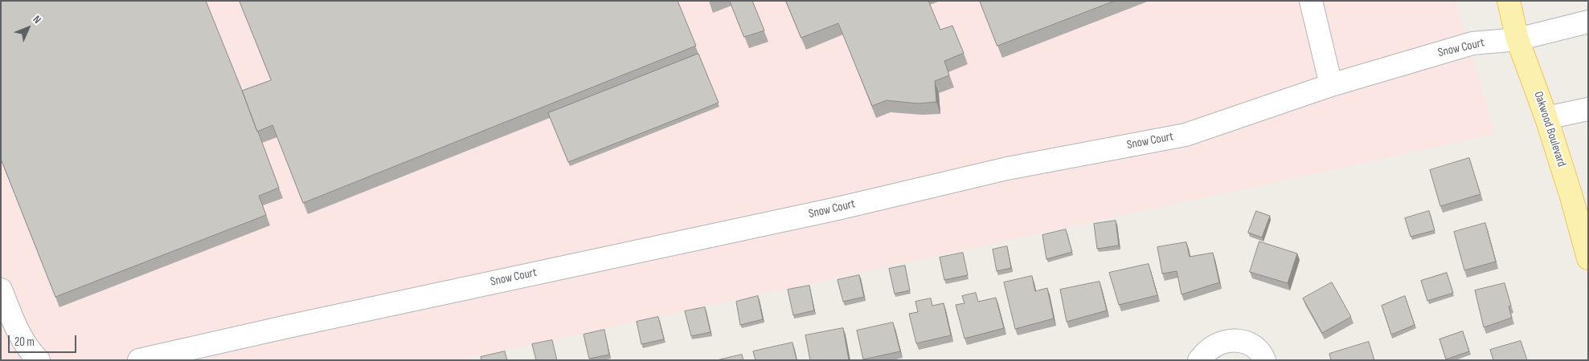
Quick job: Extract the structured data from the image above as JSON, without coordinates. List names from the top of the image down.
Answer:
{
  "streets": {
    "main road": ["Oakwood Boulevard"],
    "street": ["Snow Court"]
  },
  "crossings": [
    ["Snow Court", "Oakwood Boulevard"]
  ],
  "scale_bar": "20 m",
  "north": "top right"
}
